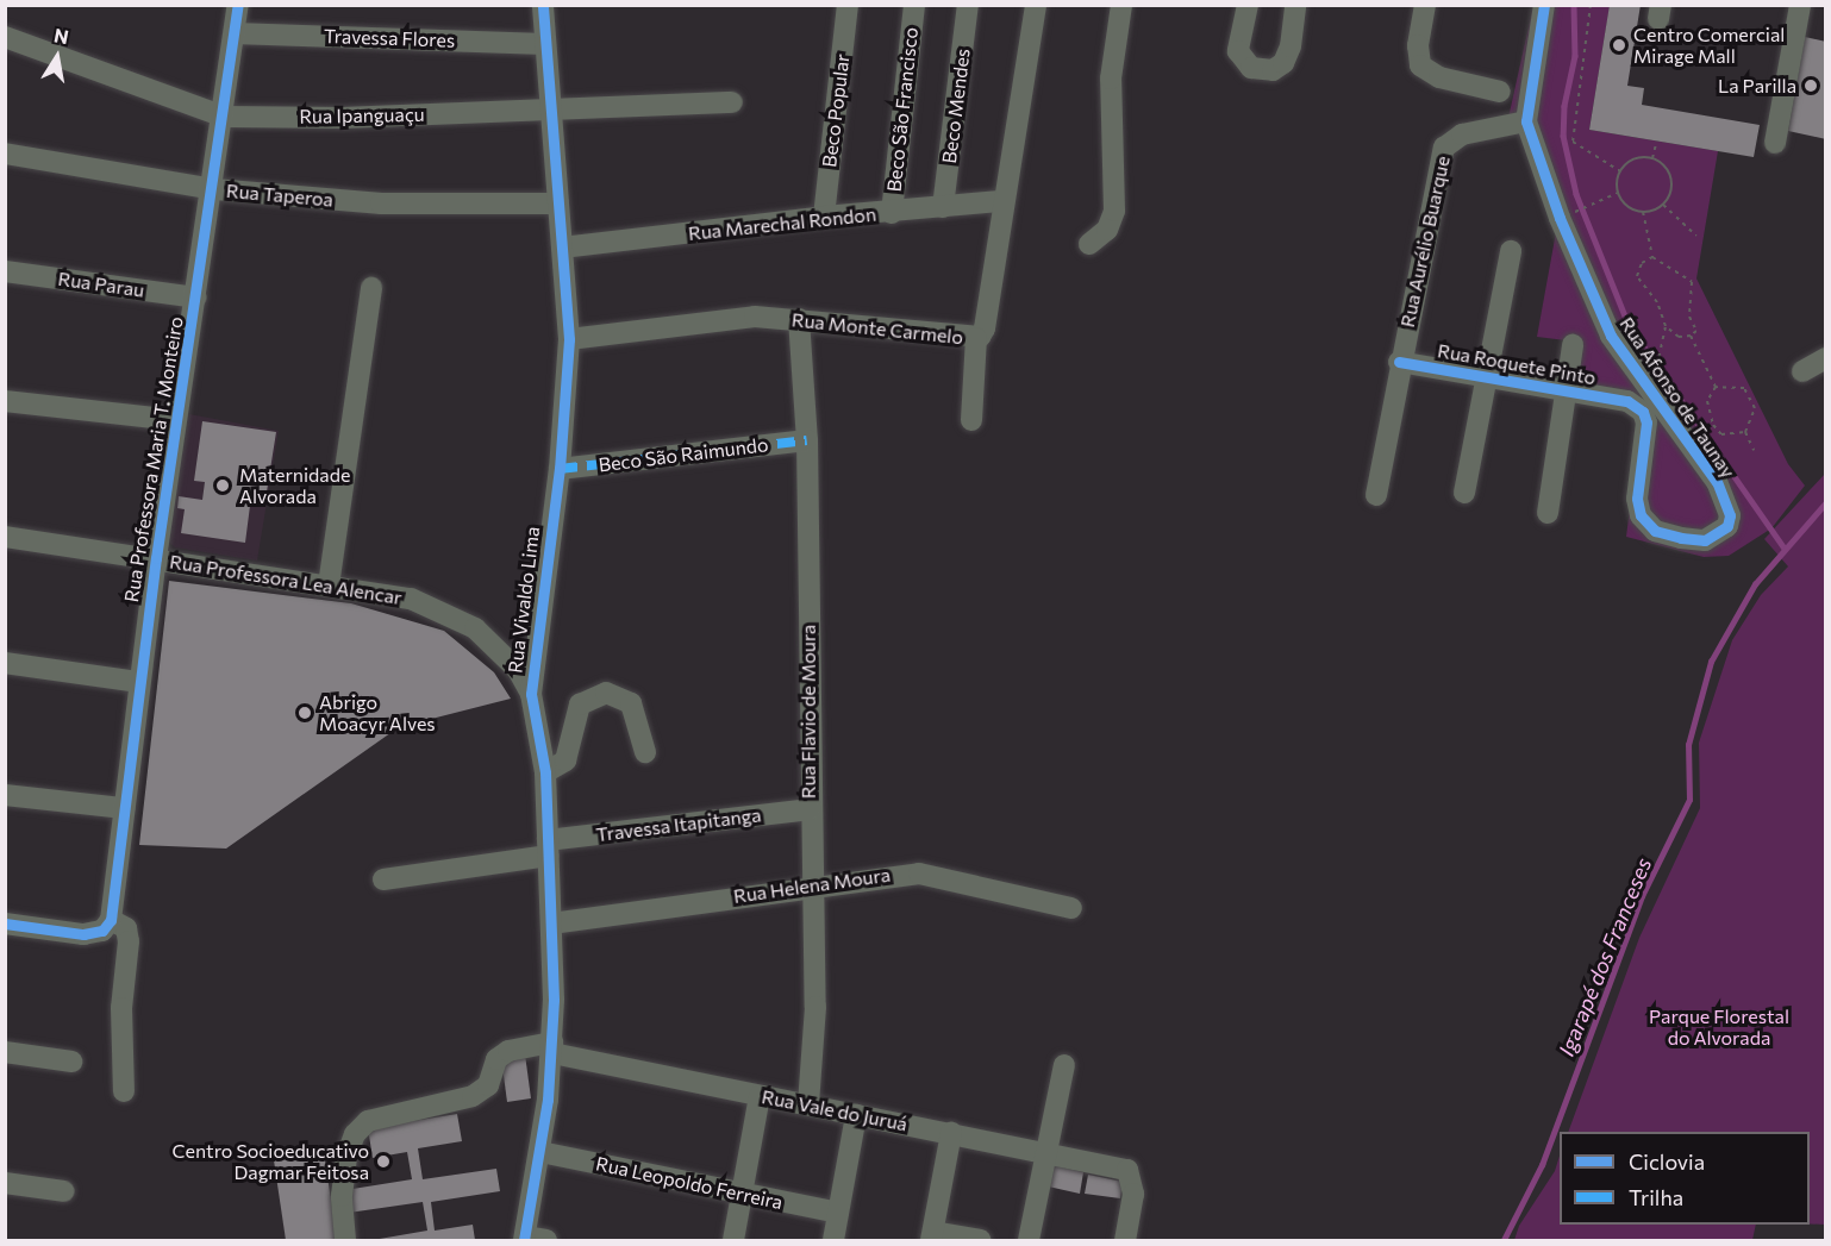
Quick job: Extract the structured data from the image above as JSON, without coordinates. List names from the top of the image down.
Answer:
{
  "streets": {
    "street": [
      "Travessa Flores",
      "Beco Mendes",
      "Beco São Francisco",
      "Beco Popular",
      "Rua Ipanguaçu",
      "Rua Taperoa",
      "Rua Marechal Rondon",
      "Rua Aurélio Buarque",
      "Rua Parau",
      "Rua Monte Carmelo",
      "Rua Roquete Pinto",
      "Rua Afonso de Taunay",
      "Beco São Raimundo",
      "Rua Professora Maria T. Monteiro",
      "Rua Professora Lea Alencar",
      "Rua Vivaldo Lima",
      "Rua Flavio de Moura",
      "Travessa Itapitanga",
      "Rua Helena Moura",
      "Rua Vale do Juruá",
      "Rua Leopoldo Ferreira"
    ]
  },
  "crossings": [
    ["Travessa Flores", "Rua Professora Maria T. Monteiro"],
    ["Travessa Flores", "Rua Vivaldo Lima"],
    ["Beco Mendes", "Rua Marechal Rondon"],
    ["Beco São Francisco", "Rua Marechal Rondon"],
    ["Beco Popular", "Rua Marechal Rondon"],
    ["Rua Ipanguaçu", "Rua Professora Maria T. Monteiro"],
    ["Rua Ipanguaçu", "Rua Vivaldo Lima"],
    ["Rua Taperoa", "Rua Professora Maria T. Monteiro"],
    ["Rua Taperoa", "Rua Vivaldo Lima"],
    ["Rua Marechal Rondon", "Rua Monte Carmelo"],
    ["Rua Marechal Rondon", "Rua Vivaldo Lima"],
    ["Rua Aurélio Buarque", "Rua Roquete Pinto"],
    ["Rua Aurélio Buarque", "Rua Afonso de Taunay"],
    ["Rua Parau", "Rua Professora Maria T. Monteiro"],
    ["Rua Monte Carmelo", "Rua Vivaldo Lima"],
    ["Rua Monte Carmelo", "Rua Flavio de Moura"],
    ["Rua Roquete Pinto", "Rua Afonso de Taunay"],
    ["Beco São Raimundo", "Rua Vivaldo Lima"],
    ["Beco São Raimundo", "Rua Flavio de Moura"],
    ["Rua Professora Maria T. Monteiro", "Rua Professora Lea Alencar"],
    ["Rua Professora Lea Alencar", "Rua Vivaldo Lima"],
    ["Rua Vivaldo Lima", "Travessa Itapitanga"],
    ["Rua Vivaldo Lima", "Rua Helena Moura"],
    ["Rua Vivaldo Lima", "Rua Vale do Juruá"],
    ["Rua Vivaldo Lima", "Rua Leopoldo Ferreira"],
    ["Rua Flavio de Moura", "Travessa Itapitanga"],
    ["Rua Flavio de Moura", "Rua Helena Moura"],
    ["Rua Flavio de Moura", "Rua Vale do Juruá"]
  ],
  "water": ["Igarapé dos Franceses"],
  "parks": ["Parque Florestal do Alvorada"],
  "places": [
    "Centro Comercial Mirage Mall",
    "La Parilla",
    "Maternidade Alvorada",
    "Abrigo Moacyr Alves",
    "Centro Socioeducativo Dagmar Feitosa"
  ],
  "legend": ["Ciclovia", "Trilha"],
  "north": "top"
}
